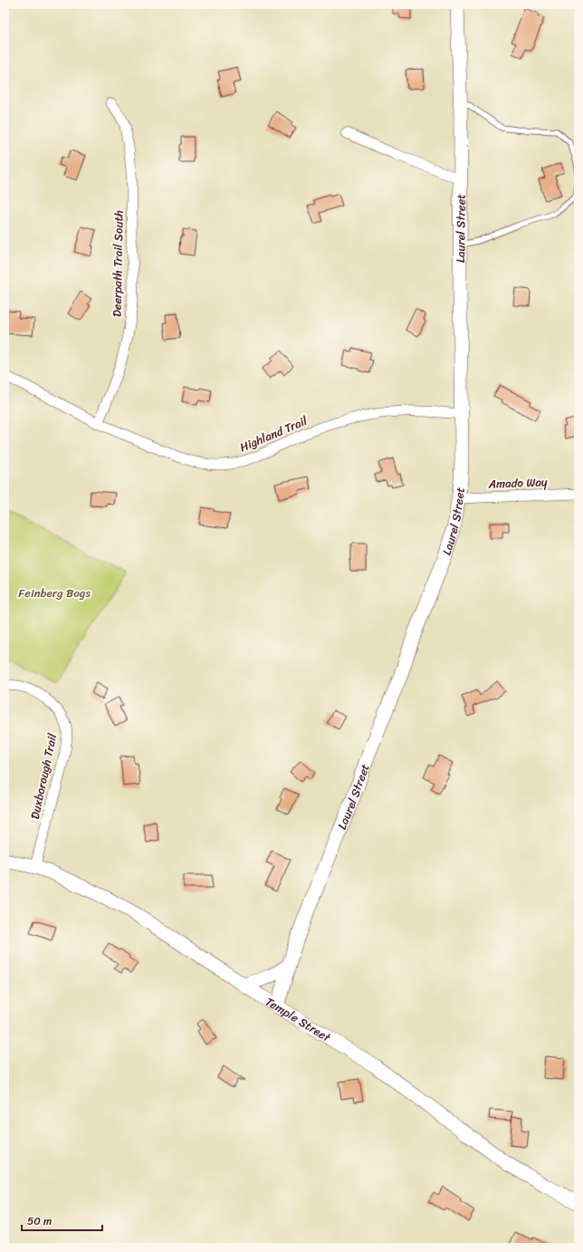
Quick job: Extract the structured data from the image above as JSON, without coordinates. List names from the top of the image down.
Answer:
{
  "streets": {
    "main road": ["Laurel Street", "Temple Street"],
    "street": [
      "Deerpath Trail South",
      "Highland Trail",
      "Amado Way",
      "Duxborough Trail"
    ]
  },
  "crossings": [
    ["Laurel Street", "Highland Trail"],
    ["Laurel Street", "Amado Way"],
    ["Laurel Street", "Temple Street"],
    ["Deerpath Trail South", "Highland Trail"],
    ["Duxborough Trail", "Temple Street"]
  ],
  "parks": ["Feinberg Bogs"],
  "scale_bar": "50 m"
}
